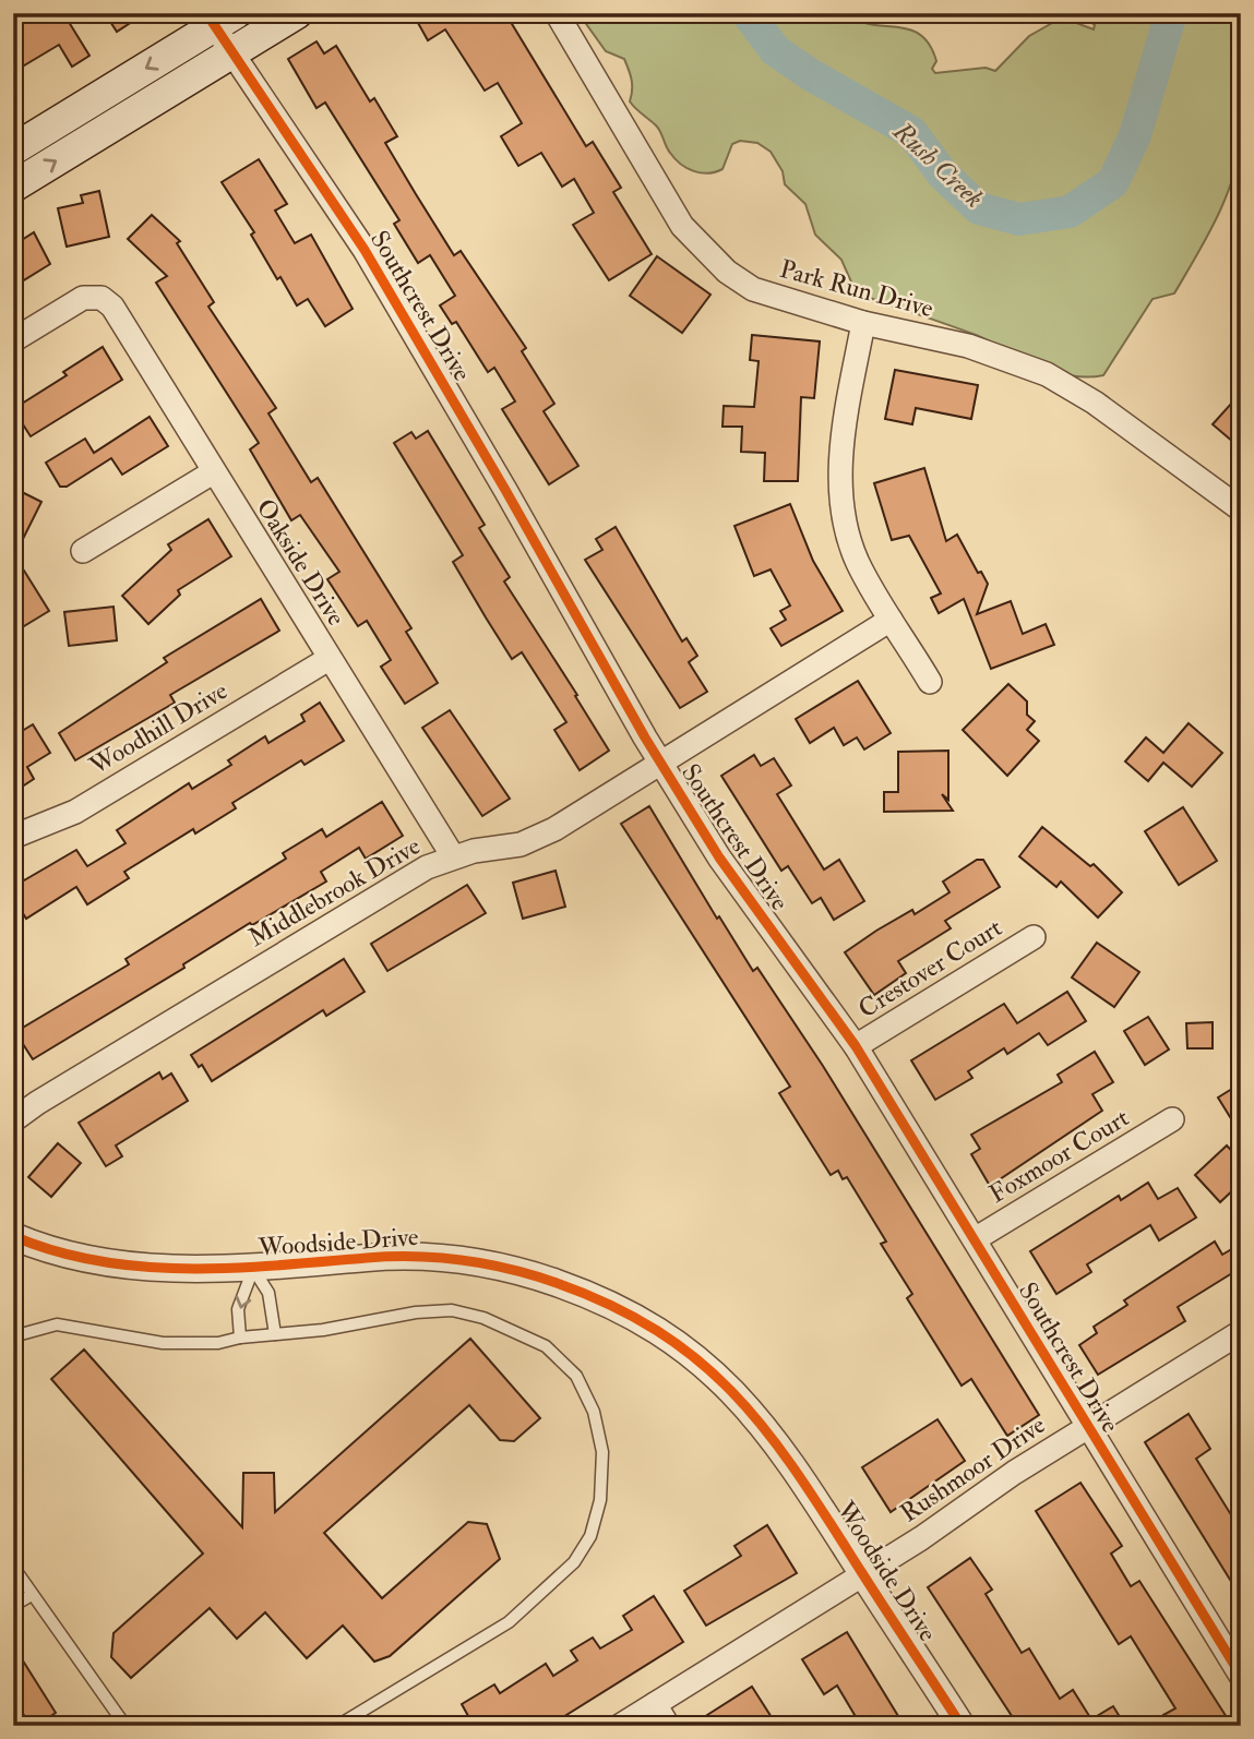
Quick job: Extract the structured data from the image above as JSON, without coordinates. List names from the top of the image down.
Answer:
{
  "streets": {
    "street": [
      "Park Run Drive",
      "Southcrest Drive",
      "Oakside Drive",
      "Woodhill Drive",
      "Middlebrook Drive",
      "Crestover Court",
      "Foxmoor Court",
      "Woodside Drive",
      "Rushmoor Drive"
    ]
  },
  "crossings": [
    ["Southcrest Drive", "Middlebrook Drive"],
    ["Southcrest Drive", "Crestover Court"],
    ["Southcrest Drive", "Foxmoor Court"],
    ["Southcrest Drive", "Rushmoor Drive"],
    ["Oakside Drive", "Woodhill Drive"],
    ["Oakside Drive", "Middlebrook Drive"],
    ["Woodside Drive", "Rushmoor Drive"]
  ],
  "water": ["Rush Creek"]
}
